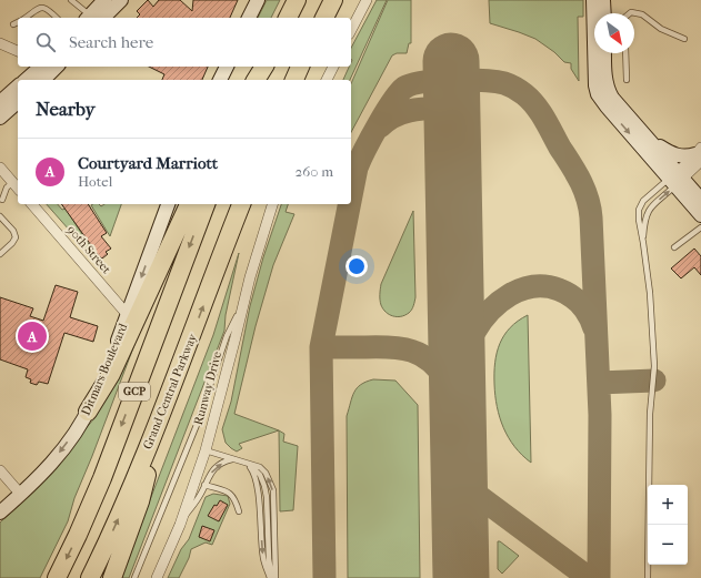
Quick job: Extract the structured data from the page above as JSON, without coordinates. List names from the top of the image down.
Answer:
{
  "streets": {
    "highway": ["GCP", "Grand Central Parkway"],
    "street": ["90th Street", "Ditmars Boulevard", "Runway Drive"]
  },
  "crossings": [
    ["90th Street", "Ditmars Boulevard"]
  ],
  "one_way": ["Ditmars Boulevard"],
  "north": "bottom right",
  "page": {
    "search": "Search here",
    "heading": "Nearby",
    "list": [
      {
        "mark": "A",
        "name": "Courtyard Marriott",
        "note": "Hotel",
        "value": "260 m"
      }
    ],
    "pins": "A",
    "map_buttons": ["+", "−"]
  }
}
